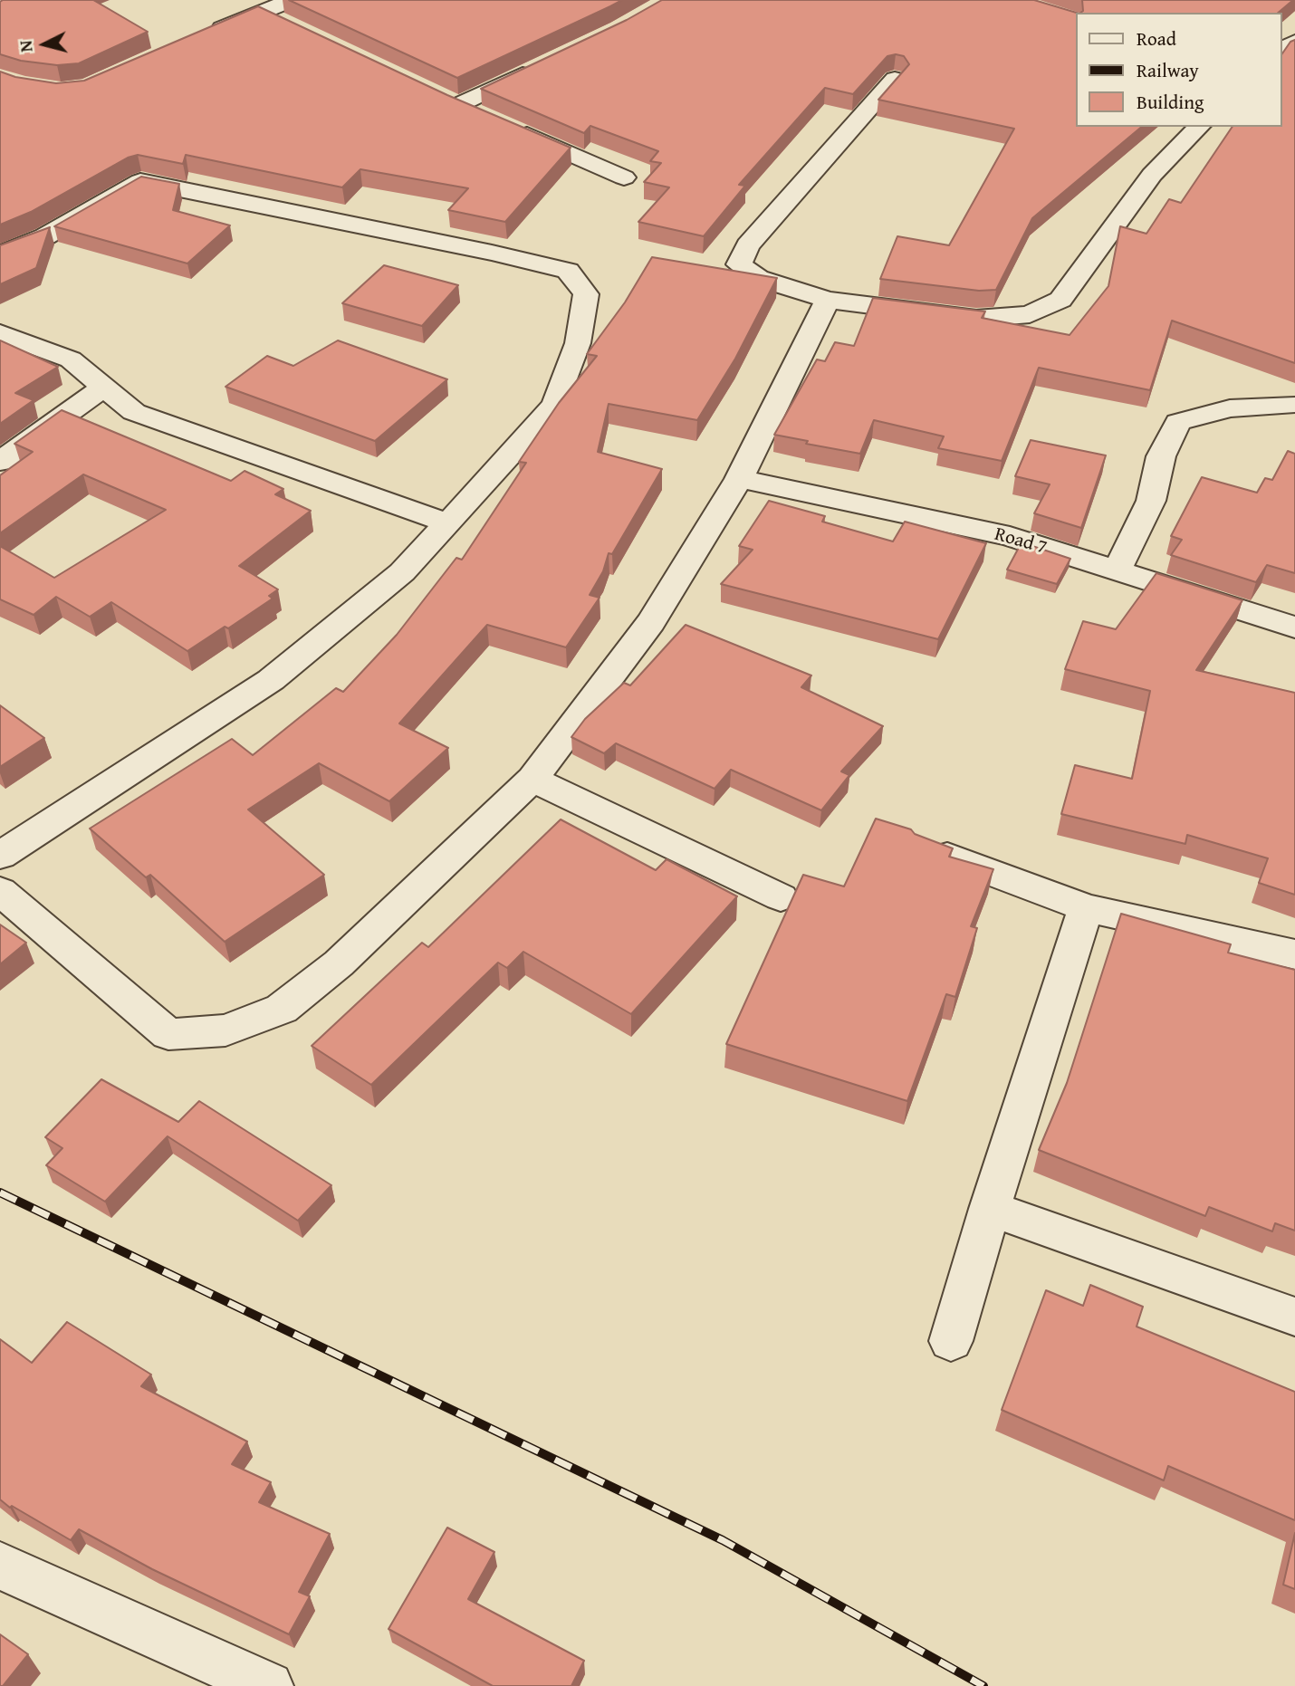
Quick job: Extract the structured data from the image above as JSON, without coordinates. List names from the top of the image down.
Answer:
{
  "streets": {
    "street": ["Road 7"]
  },
  "legend": ["Road", "Railway", "Building"],
  "north": "left"
}
